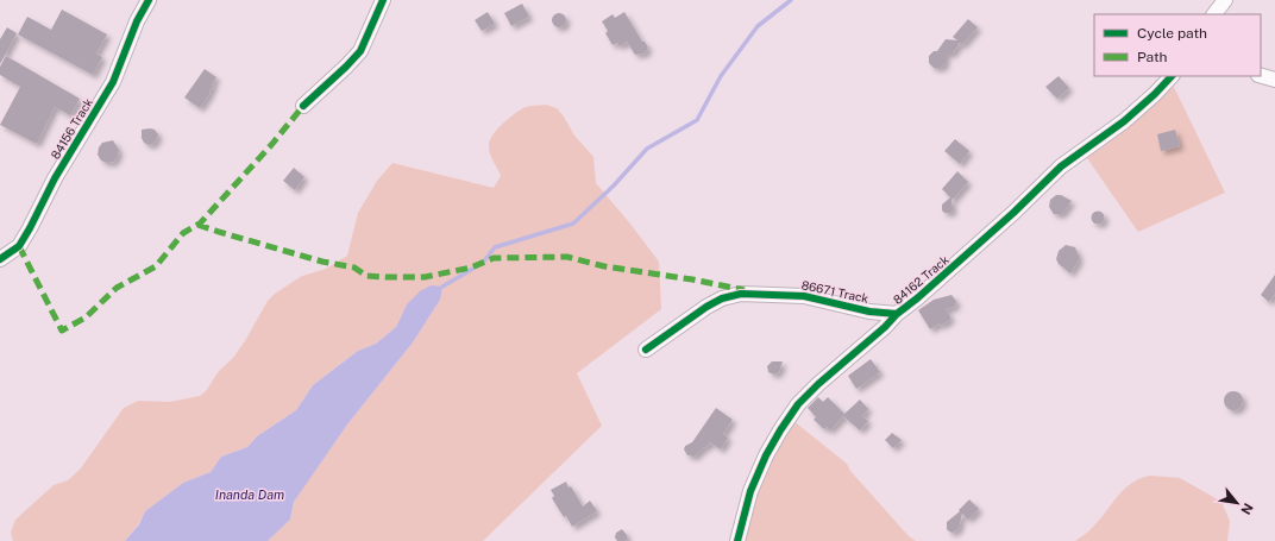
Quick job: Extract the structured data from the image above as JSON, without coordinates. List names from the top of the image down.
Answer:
{
  "streets": {
    "street": ["84156 Track", "84162 Track", "86671 Track"]
  },
  "crossings": [
    ["84162 Track", "86671 Track"]
  ],
  "water": ["Inanda Dam"],
  "legend": ["Cycle path", "Path"],
  "north": "bottom right"
}
